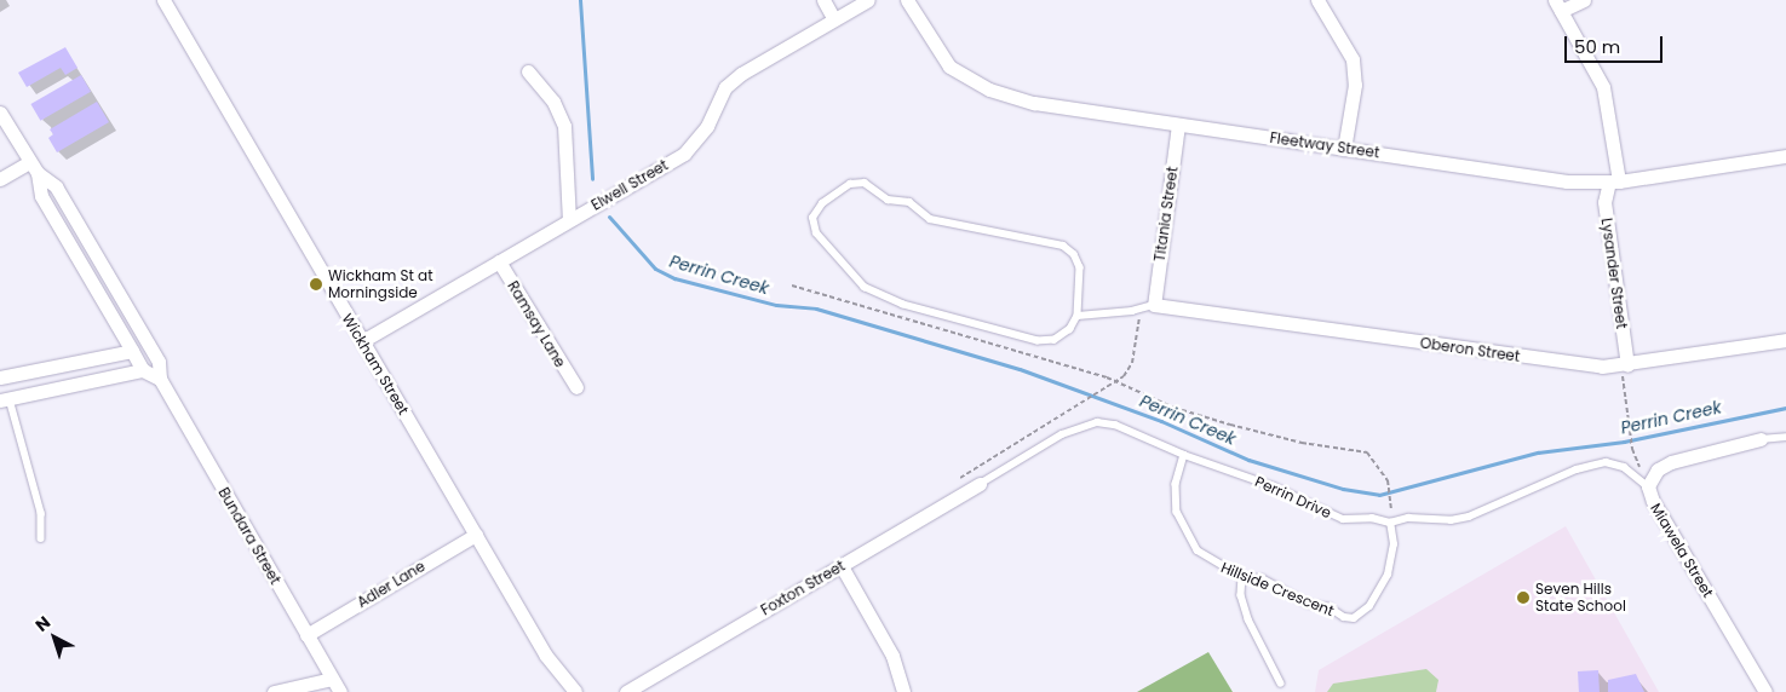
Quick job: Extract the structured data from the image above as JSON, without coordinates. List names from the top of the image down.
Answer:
{
  "streets": {
    "street": [
      "Fleetway Street",
      "Elwell Street",
      "Titania Street",
      "Lysander Street",
      "Ramsay Lane",
      "Oberon Street",
      "Wickham Street",
      "Bundara Street",
      "Miawela Street",
      "Adler Lane",
      "Foxton Street"
    ],
    "lane": ["Perrin Drive", "Hillside Crescent"]
  },
  "crossings": [
    ["Fleetway Street", "Titania Street"],
    ["Fleetway Street", "Lysander Street"],
    ["Elwell Street", "Ramsay Lane"],
    ["Elwell Street", "Wickham Street"],
    ["Titania Street", "Oberon Street"],
    ["Lysander Street", "Oberon Street"],
    ["Wickham Street", "Adler Lane"],
    ["Perrin Drive", "Miawela Street"],
    ["Perrin Drive", "Foxton Street"],
    ["Perrin Drive", "Hillside Crescent"],
    ["Bundara Street", "Adler Lane"]
  ],
  "water": ["Perrin Creek"],
  "places": ["Wickham St at Morningside", "Seven Hills State School"],
  "scale_bar": "50 m",
  "north": "top left"
}
